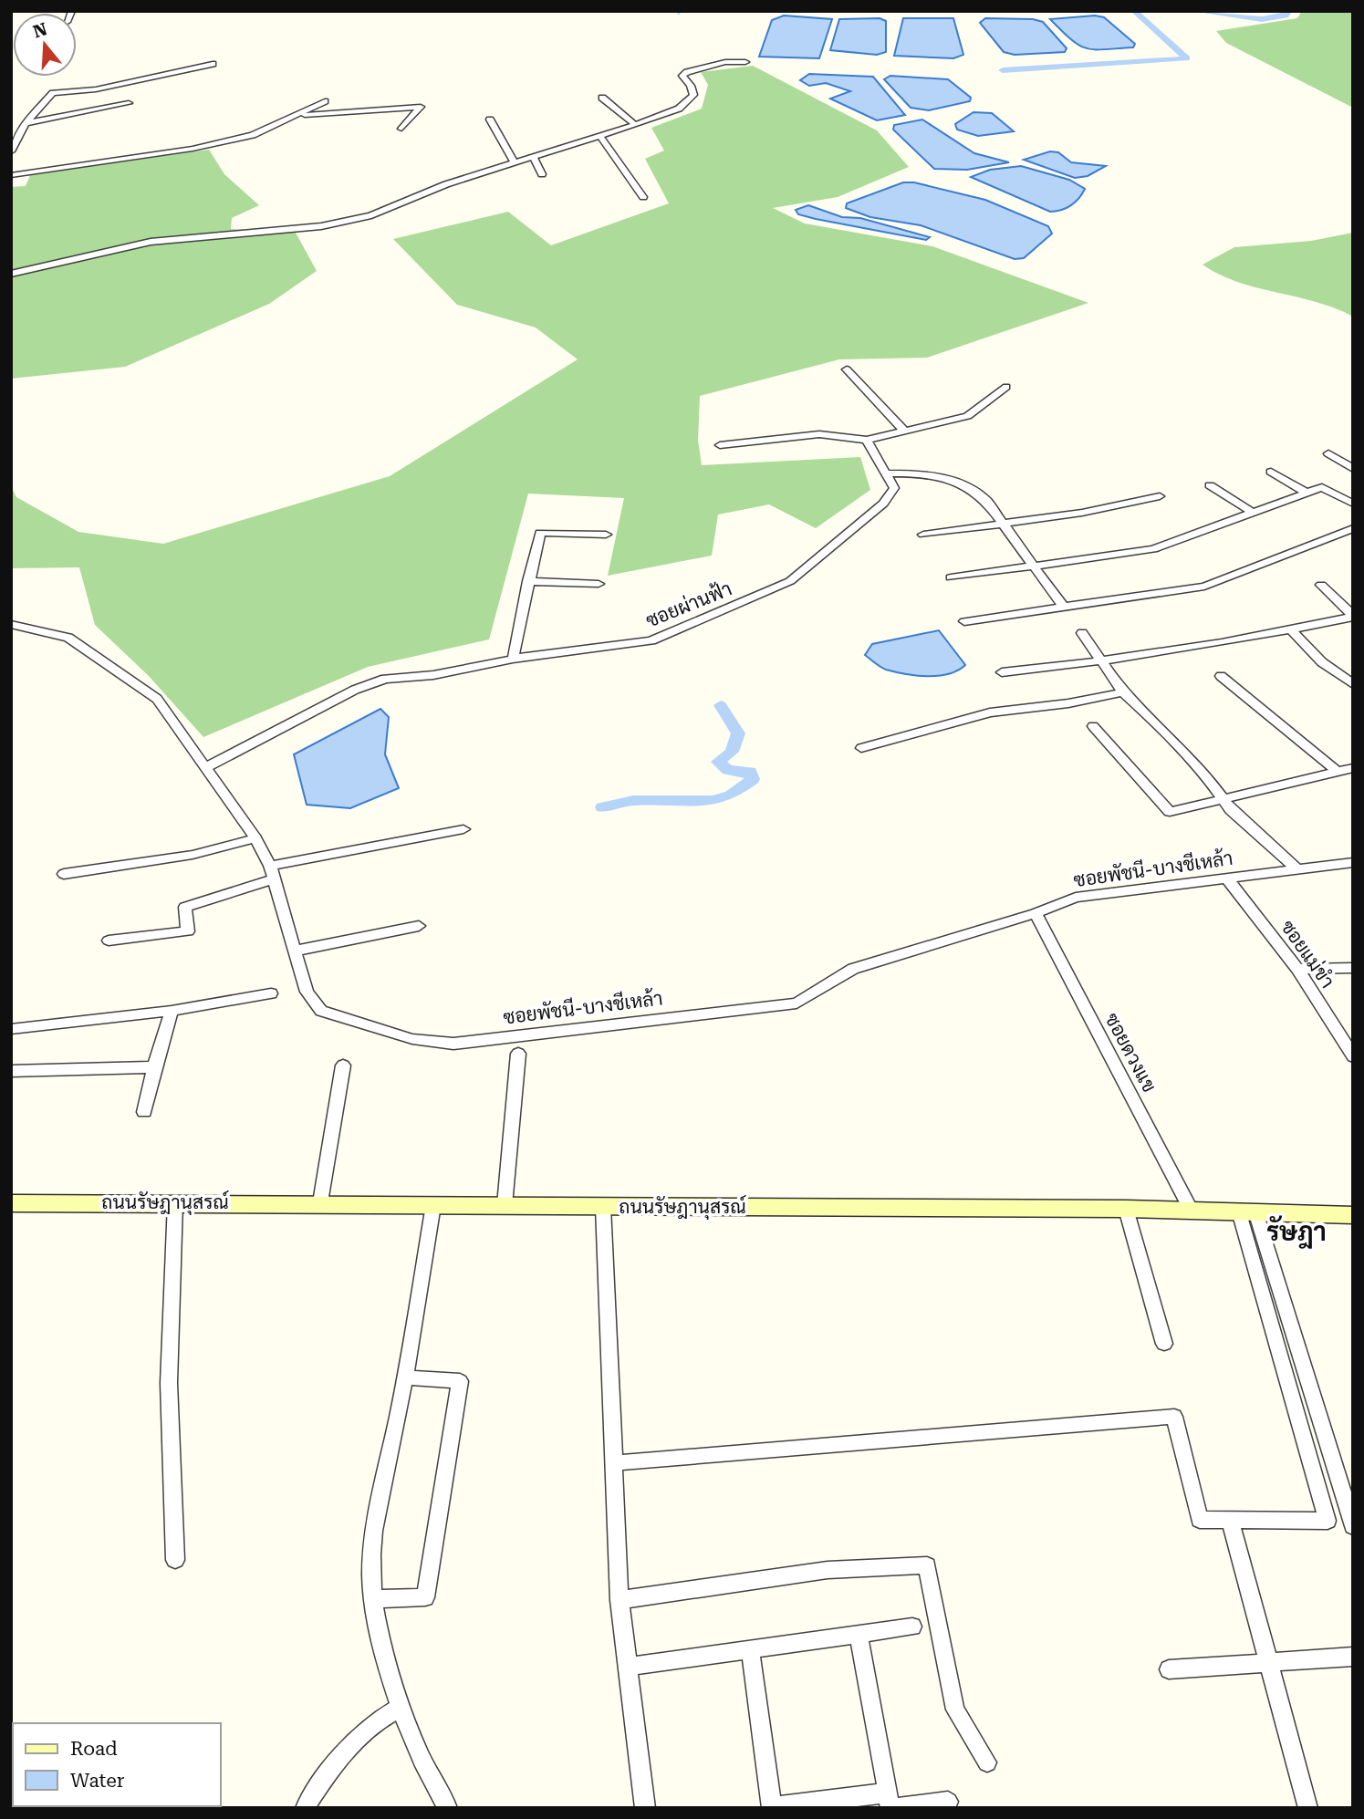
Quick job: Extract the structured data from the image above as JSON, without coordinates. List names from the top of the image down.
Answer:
{
  "streets": {
    "street": [
      "ซอยผ่านฟ้า",
      "ซอยพัชนี-บางชีเหล้า",
      "ซอยแม่ขำ",
      "ซอยดวงแข",
      "ถนนรัษฎานุสรณ์"
    ]
  },
  "crossings": [
    ["ซอยผ่านฟ้า", "ซอยพัชนี-บางชีเหล้า"],
    ["ซอยพัชนี-บางชีเหล้า", "ซอยแม่ขำ"],
    ["ซอยพัชนี-บางชีเหล้า", "ซอยดวงแข"],
    ["ซอยดวงแข", "ถนนรัษฎานุสรณ์"]
  ],
  "districts": ["รัษฎา"],
  "legend": ["Road", "Water"],
  "north": "top"
}
